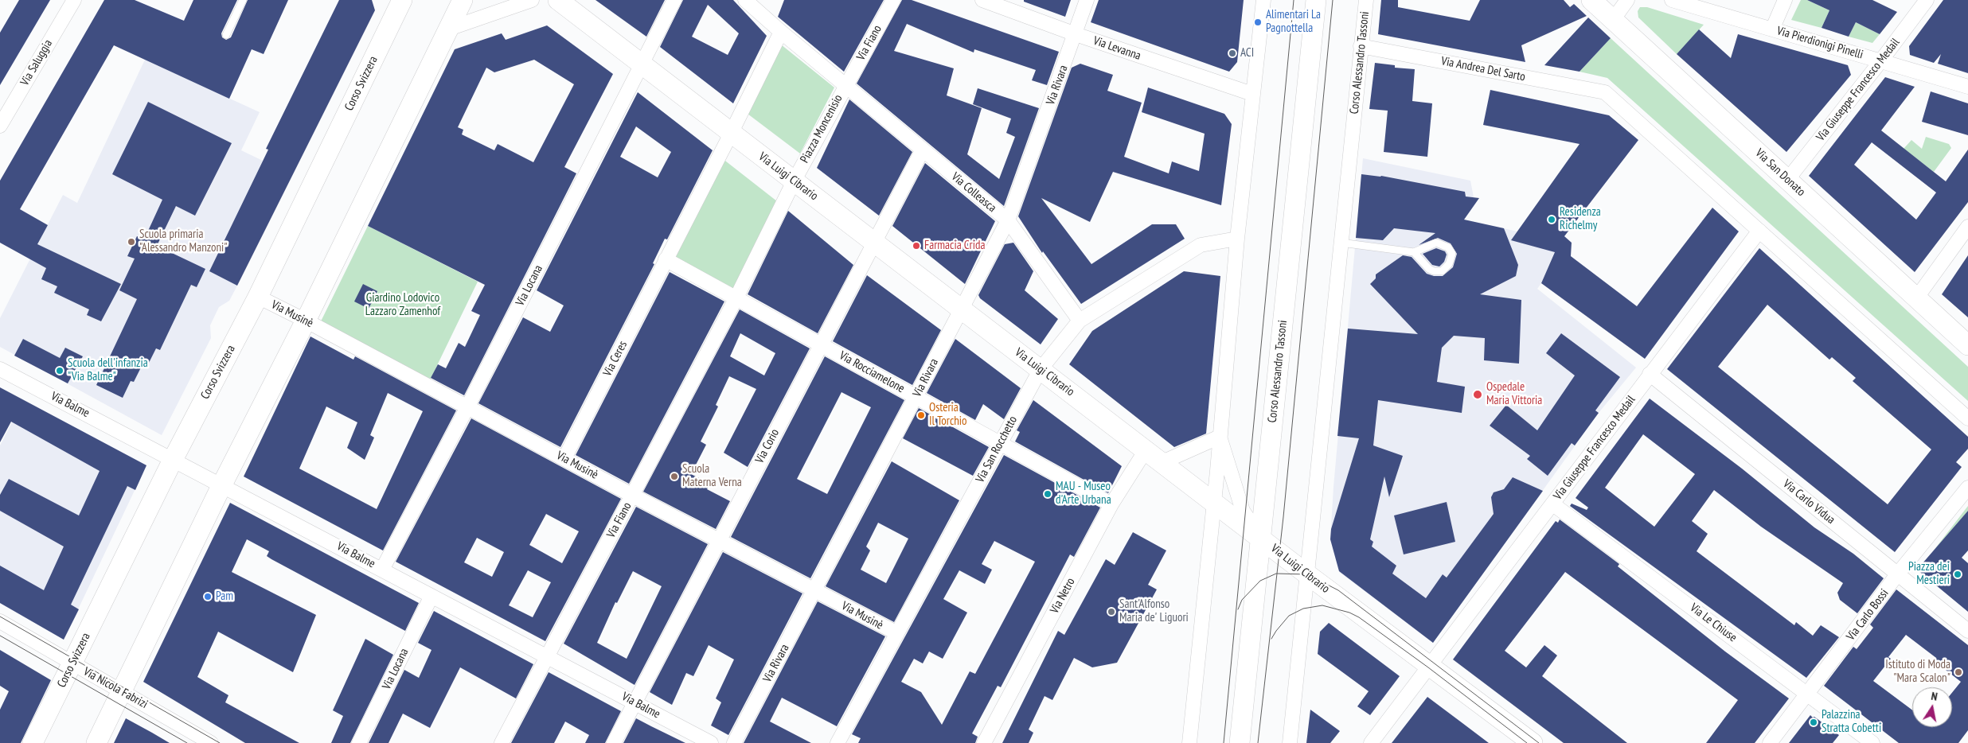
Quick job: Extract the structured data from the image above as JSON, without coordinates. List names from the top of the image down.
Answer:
{
  "streets": {
    "street": [
      "Via Fiano",
      "Via Pierdionigi Pinelli",
      "Via Levanna",
      "Via Saluggia",
      "Corso Alessandro Tassoni",
      "Via Andrea Del Sarto",
      "Corso Svizzera",
      "Via Rivara",
      "Via Giuseppe Francesco Medail",
      "Piazza Moncenisio",
      "Via San Donato",
      "Via Luigi Cibrario",
      "Via Colleasca",
      "Via Locana",
      "Via Musinè",
      "Via Ceres",
      "Via Rocciamelone",
      "Via Balme",
      "Via Corio",
      "Via San Rocchetto",
      "Via Carlo Vidua",
      "Via Netro",
      "Via Carlo Bossi",
      "Via Le Chiuse",
      "Via Nicola Fabrizi"
    ]
  },
  "crossings": [
    ["Via Fiano", "Piazza Moncenisio"],
    ["Via Fiano", "Via Colleasca"],
    ["Via Fiano", "Via Musinè"],
    ["Via Fiano", "Via Rocciamelone"],
    ["Via Fiano", "Via Balme"],
    ["Via Pierdionigi Pinelli", "Via Giuseppe Francesco Medail"],
    ["Via Levanna", "Via Rivara"],
    ["Corso Alessandro Tassoni", "Via Andrea Del Sarto"],
    ["Corso Alessandro Tassoni", "Via Luigi Cibrario"],
    ["Via Andrea Del Sarto", "Via Giuseppe Francesco Medail"],
    ["Corso Svizzera", "Via Musinè"],
    ["Corso Svizzera", "Via Balme"],
    ["Corso Svizzera", "Via Nicola Fabrizi"],
    ["Via Rivara", "Via Luigi Cibrario"],
    ["Via Rivara", "Via Colleasca"],
    ["Via Rivara", "Via Musinè"],
    ["Via Rivara", "Via Rocciamelone"],
    ["Via Giuseppe Francesco Medail", "Via San Donato"],
    ["Via Giuseppe Francesco Medail", "Via Luigi Cibrario"],
    ["Via Giuseppe Francesco Medail", "Via Carlo Vidua"],
    ["Via Giuseppe Francesco Medail", "Via Le Chiuse"],
    ["Piazza Moncenisio", "Via Luigi Cibrario"],
    ["Piazza Moncenisio", "Via Colleasca"],
    ["Piazza Moncenisio", "Via Rocciamelone"],
    ["Via Luigi Cibrario", "Via Locana"],
    ["Via Luigi Cibrario", "Via Corio"],
    ["Via Luigi Cibrario", "Via San Rocchetto"],
    ["Via Luigi Cibrario", "Via Netro"],
    ["Via Colleasca", "Via Corio"],
    ["Via Colleasca", "Via San Rocchetto"],
    ["Via Locana", "Via Musinè"],
    ["Via Locana", "Via Balme"],
    ["Via Musinè", "Via Ceres"],
    ["Via Musinè", "Via Corio"],
    ["Via Musinè", "Via San Rocchetto"],
    ["Via Rocciamelone", "Via Corio"],
    ["Via Rocciamelone", "Via San Rocchetto"],
    ["Via Rocciamelone", "Via Netro"],
    ["Via Balme", "Via Corio"],
    ["Via Carlo Vidua", "Via Carlo Bossi"],
    ["Via Carlo Bossi", "Via Le Chiuse"]
  ],
  "parks": ["Giardino Lodovico Lazzaro Zamenhof"],
  "places": [
    "Alimentari La Pagnottella",
    "ACI",
    "Residenza Richelmy",
    "Scuola primaria \"Alessandro Manzoni\"",
    "Farmacia Crida",
    "Scuola dell'infanzia \"Via Balme\"",
    "Ospedale Maria Vittoria",
    "Osteria Il Torchio",
    "Scuola Materna Verna",
    "MAU - Museo d'Arte Urbana",
    "Piazza dei Mestieri",
    "Pam",
    "Sant'Alfonso Maria de' Liguori",
    "Istituto di Moda \"Mara Scalon\"",
    "Palazzina Stratta Cobetti"
  ],
  "north": "top"
}
